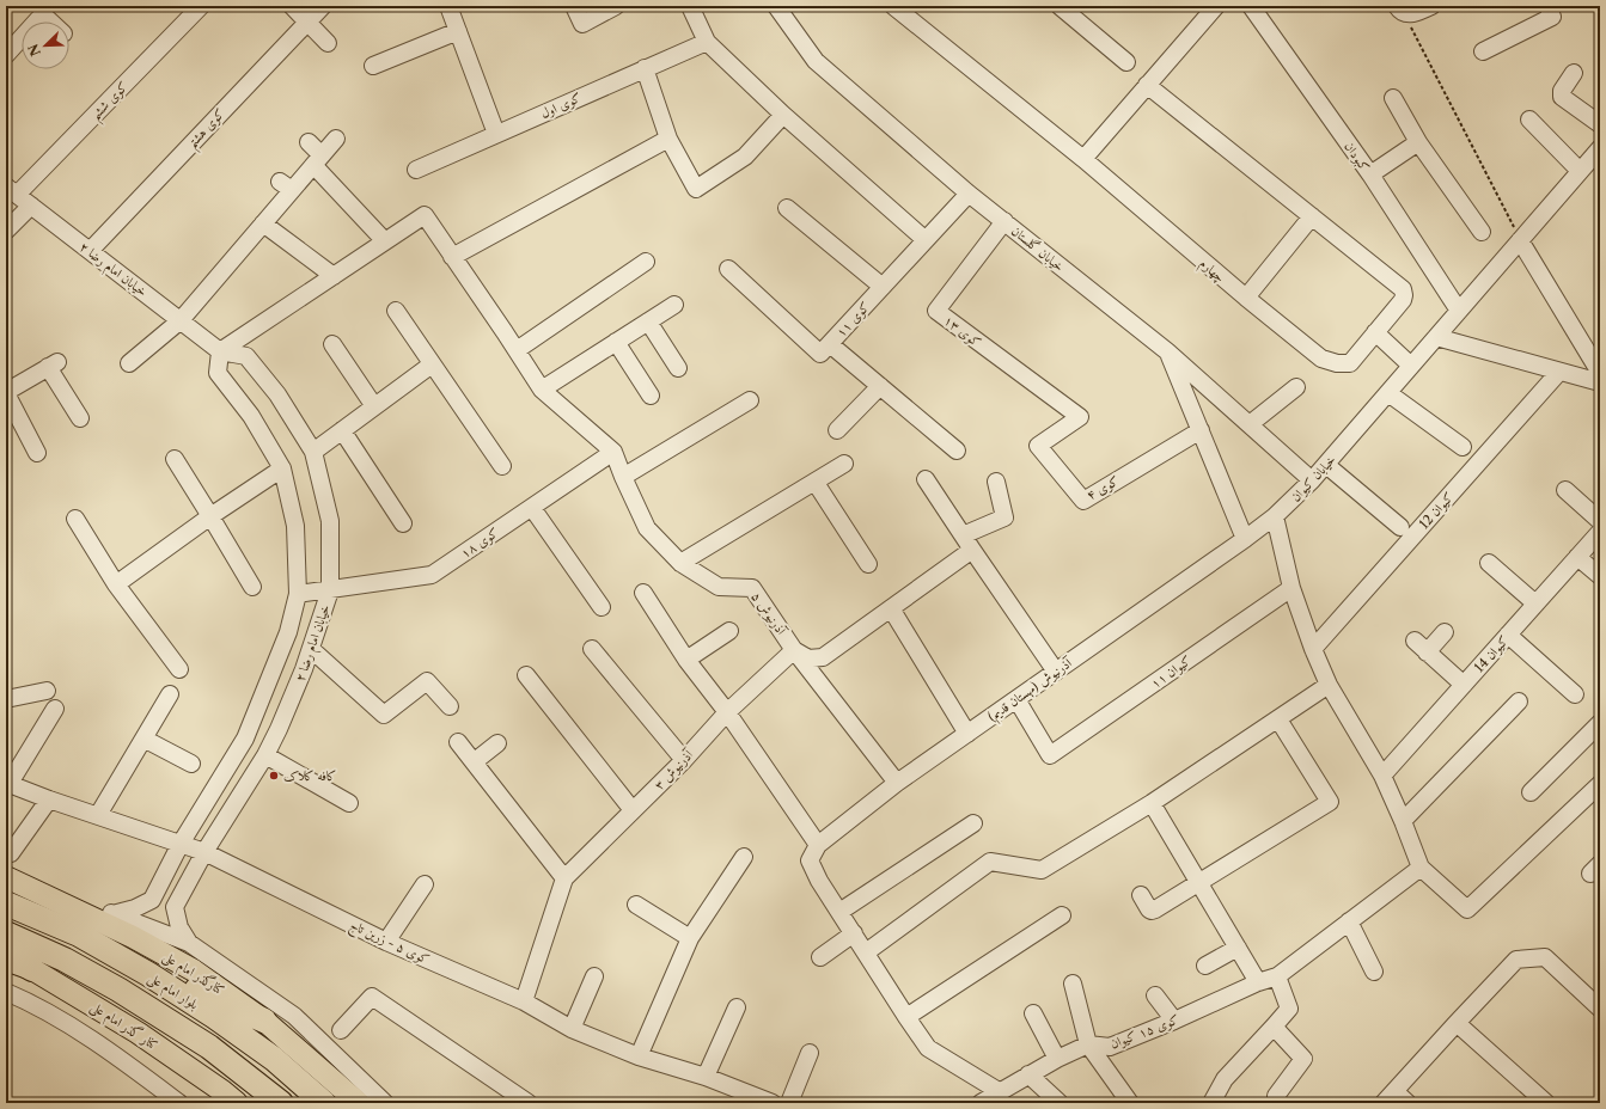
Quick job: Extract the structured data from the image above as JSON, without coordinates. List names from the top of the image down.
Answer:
{
  "streets": {
    "highway": ["بلوار امام علی"],
    "main road": ["کنارگذر امام علی", "کنار گذر امام علی"],
    "street": [
      "کوی ششم",
      "کوی اول",
      "کوی هشتم",
      "کبودان",
      "خیابان گلستان",
      "خیابان امام رضا ۲",
      "چهارم",
      "کوی ۱۱",
      "کوی ۱۳",
      "خیابان کیوان",
      "کوی ۴",
      "کیوان 12",
      "کوی ۱۸",
      "آذرنیوش ۵",
      "کیوان 14",
      "کیوان ۱۱",
      "آذرنیوش (مهستان قدیم)",
      "آذرنیوش ۳",
      "کوی ۵ - زرین تاج",
      "کوی ۱۵ کیوان"
    ]
  },
  "crossings": [
    ["کوی ششم", "خیابان امام رضا ۲"],
    ["کوی هشتم", "خیابان امام رضا ۲"],
    ["کبودان", "خیابان کیوان"],
    ["خیابان گلستان", "کوی ۱۱"],
    ["خیابان گلستان", "کوی ۱۳"],
    ["خیابان گلستان", "خیابان کیوان"],
    ["خیابان امام رضا ۲", "کوی ۱۸"],
    ["خیابان امام رضا ۲", "کوی ۵ - زرین تاج"],
    ["کوی ۱۳", "کوی ۴"],
    ["خیابان کیوان", "آذرنیوش (مهستان قدیم)"],
    ["کوی ۱۸", "آذرنیوش ۵"],
    ["آذرنیوش ۵", "آذرنیوش (مهستان قدیم)"],
    ["آذرنیوش ۵", "آذرنیوش ۳"],
    ["کیوان ۱۱", "آذرنیوش (مهستان قدیم)"],
    ["آذرنیوش ۳", "کوی ۵ - زرین تاج"]
  ],
  "places": ["کافه کلاک"],
  "north": "bottom left"
}
